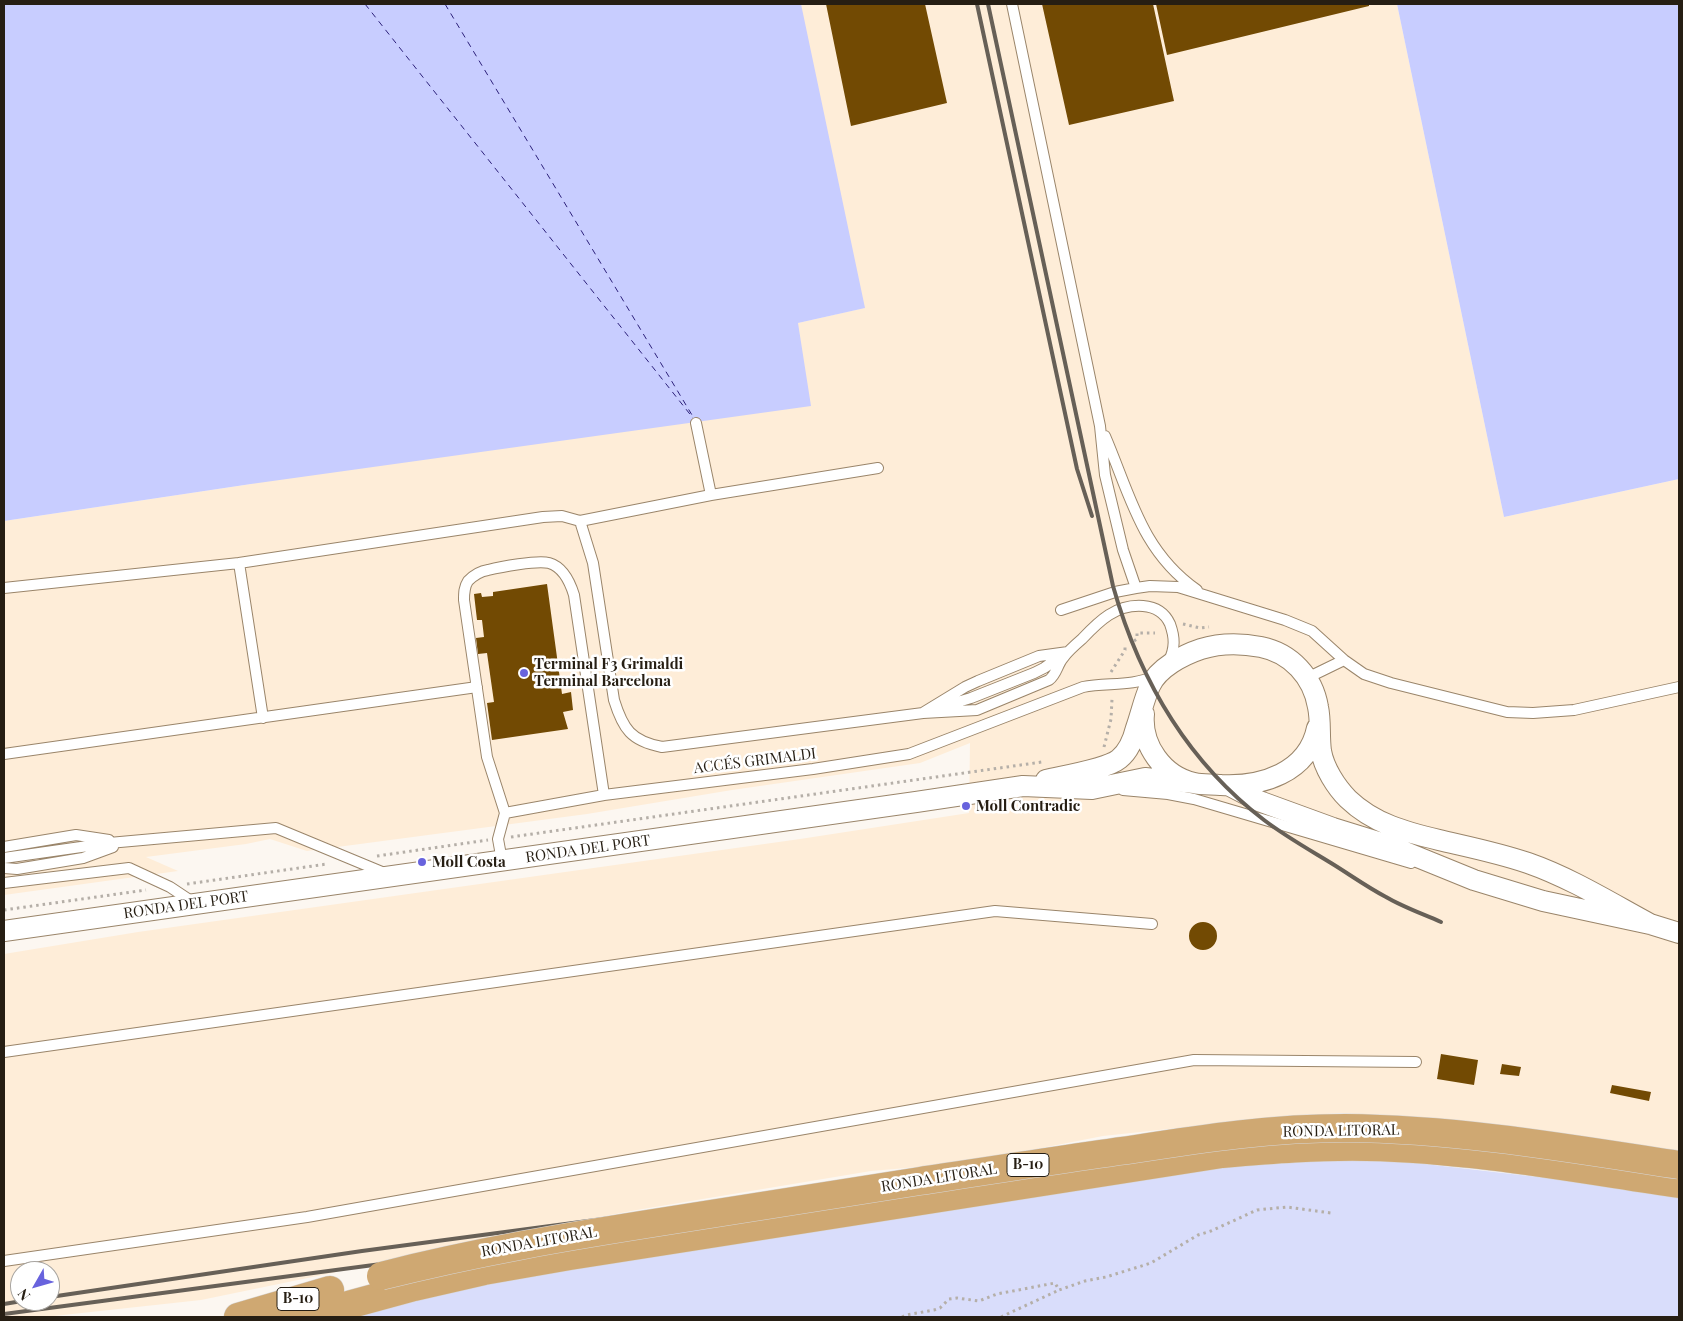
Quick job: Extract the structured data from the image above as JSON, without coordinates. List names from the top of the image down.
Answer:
{
  "streets": {
    "highway": ["RONDA LITORAL", "B-10"],
    "street": ["RONDA DEL PORT"],
    "lane": ["ACCÉS GRIMALDI"]
  },
  "places": ["Terminal F3 Grimaldi Terminal Barcelona", "Moll Contradic", "Moll Costa"],
  "north": "bottom left"
}
